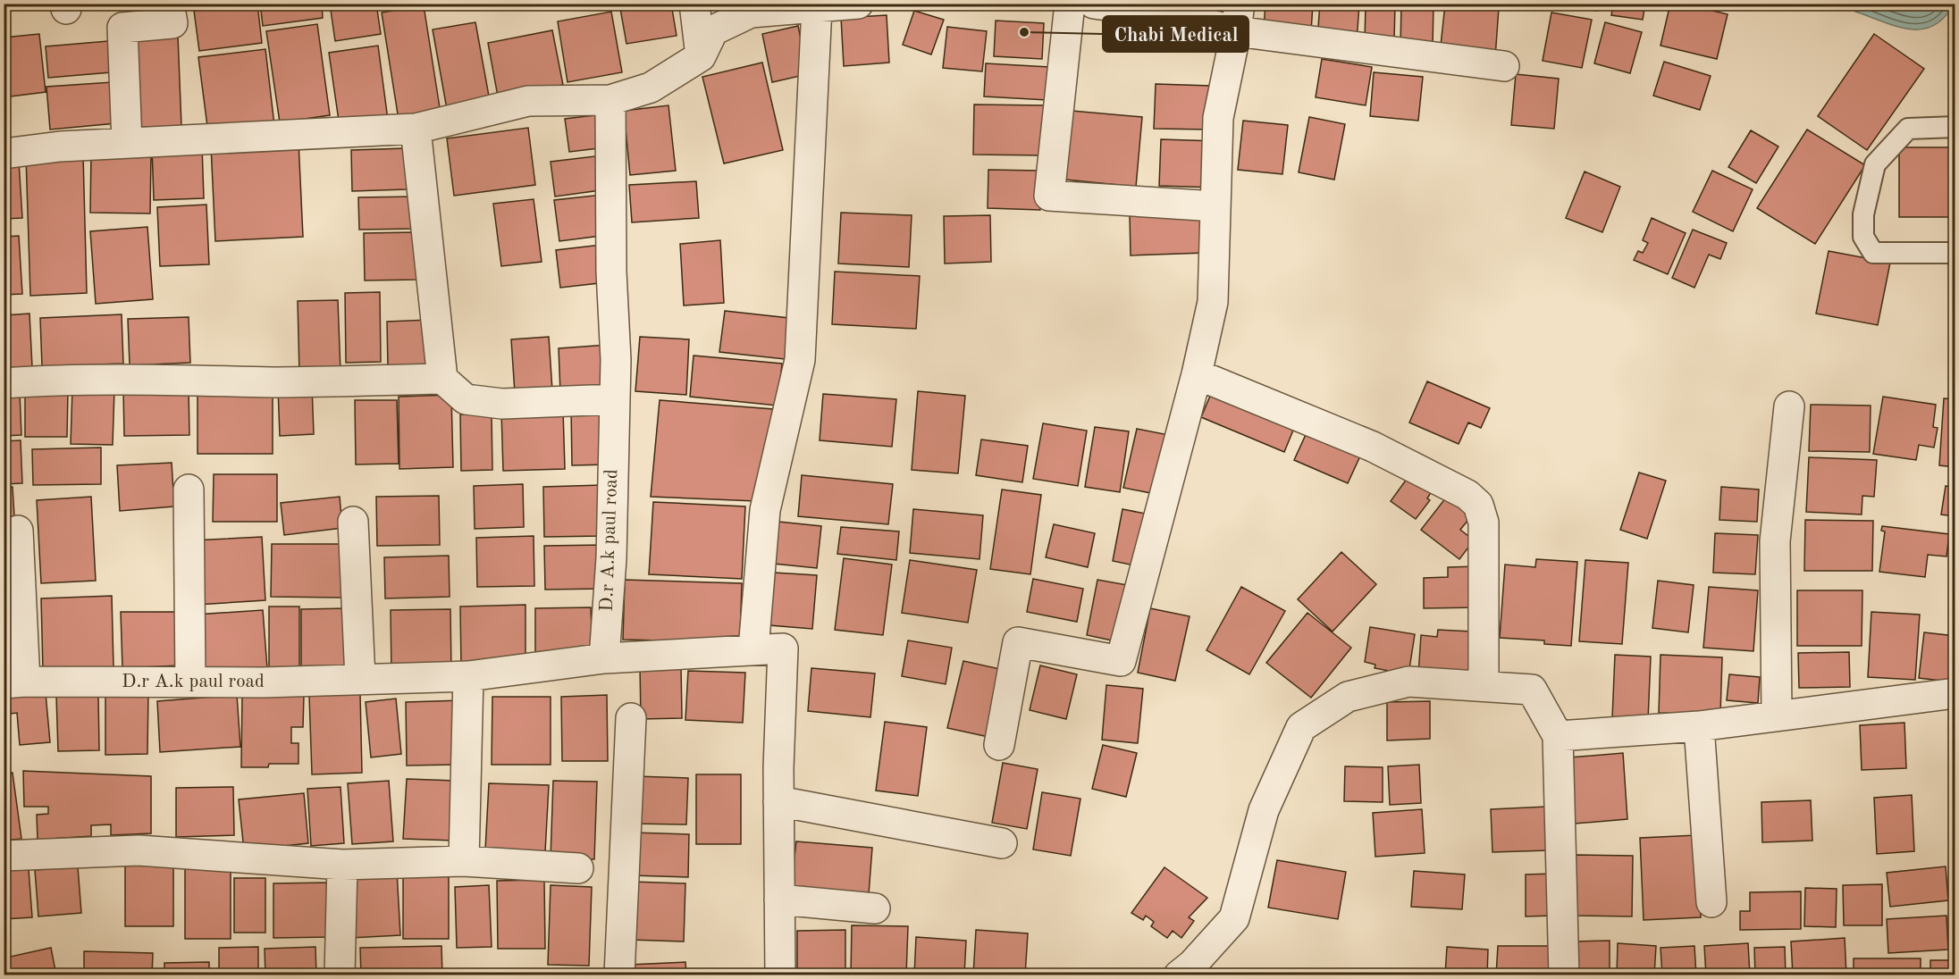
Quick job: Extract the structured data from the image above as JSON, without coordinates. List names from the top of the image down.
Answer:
{
  "streets": {
    "street": ["D.r A.k paul road"]
  },
  "places": ["Chabi Medical"]
}
